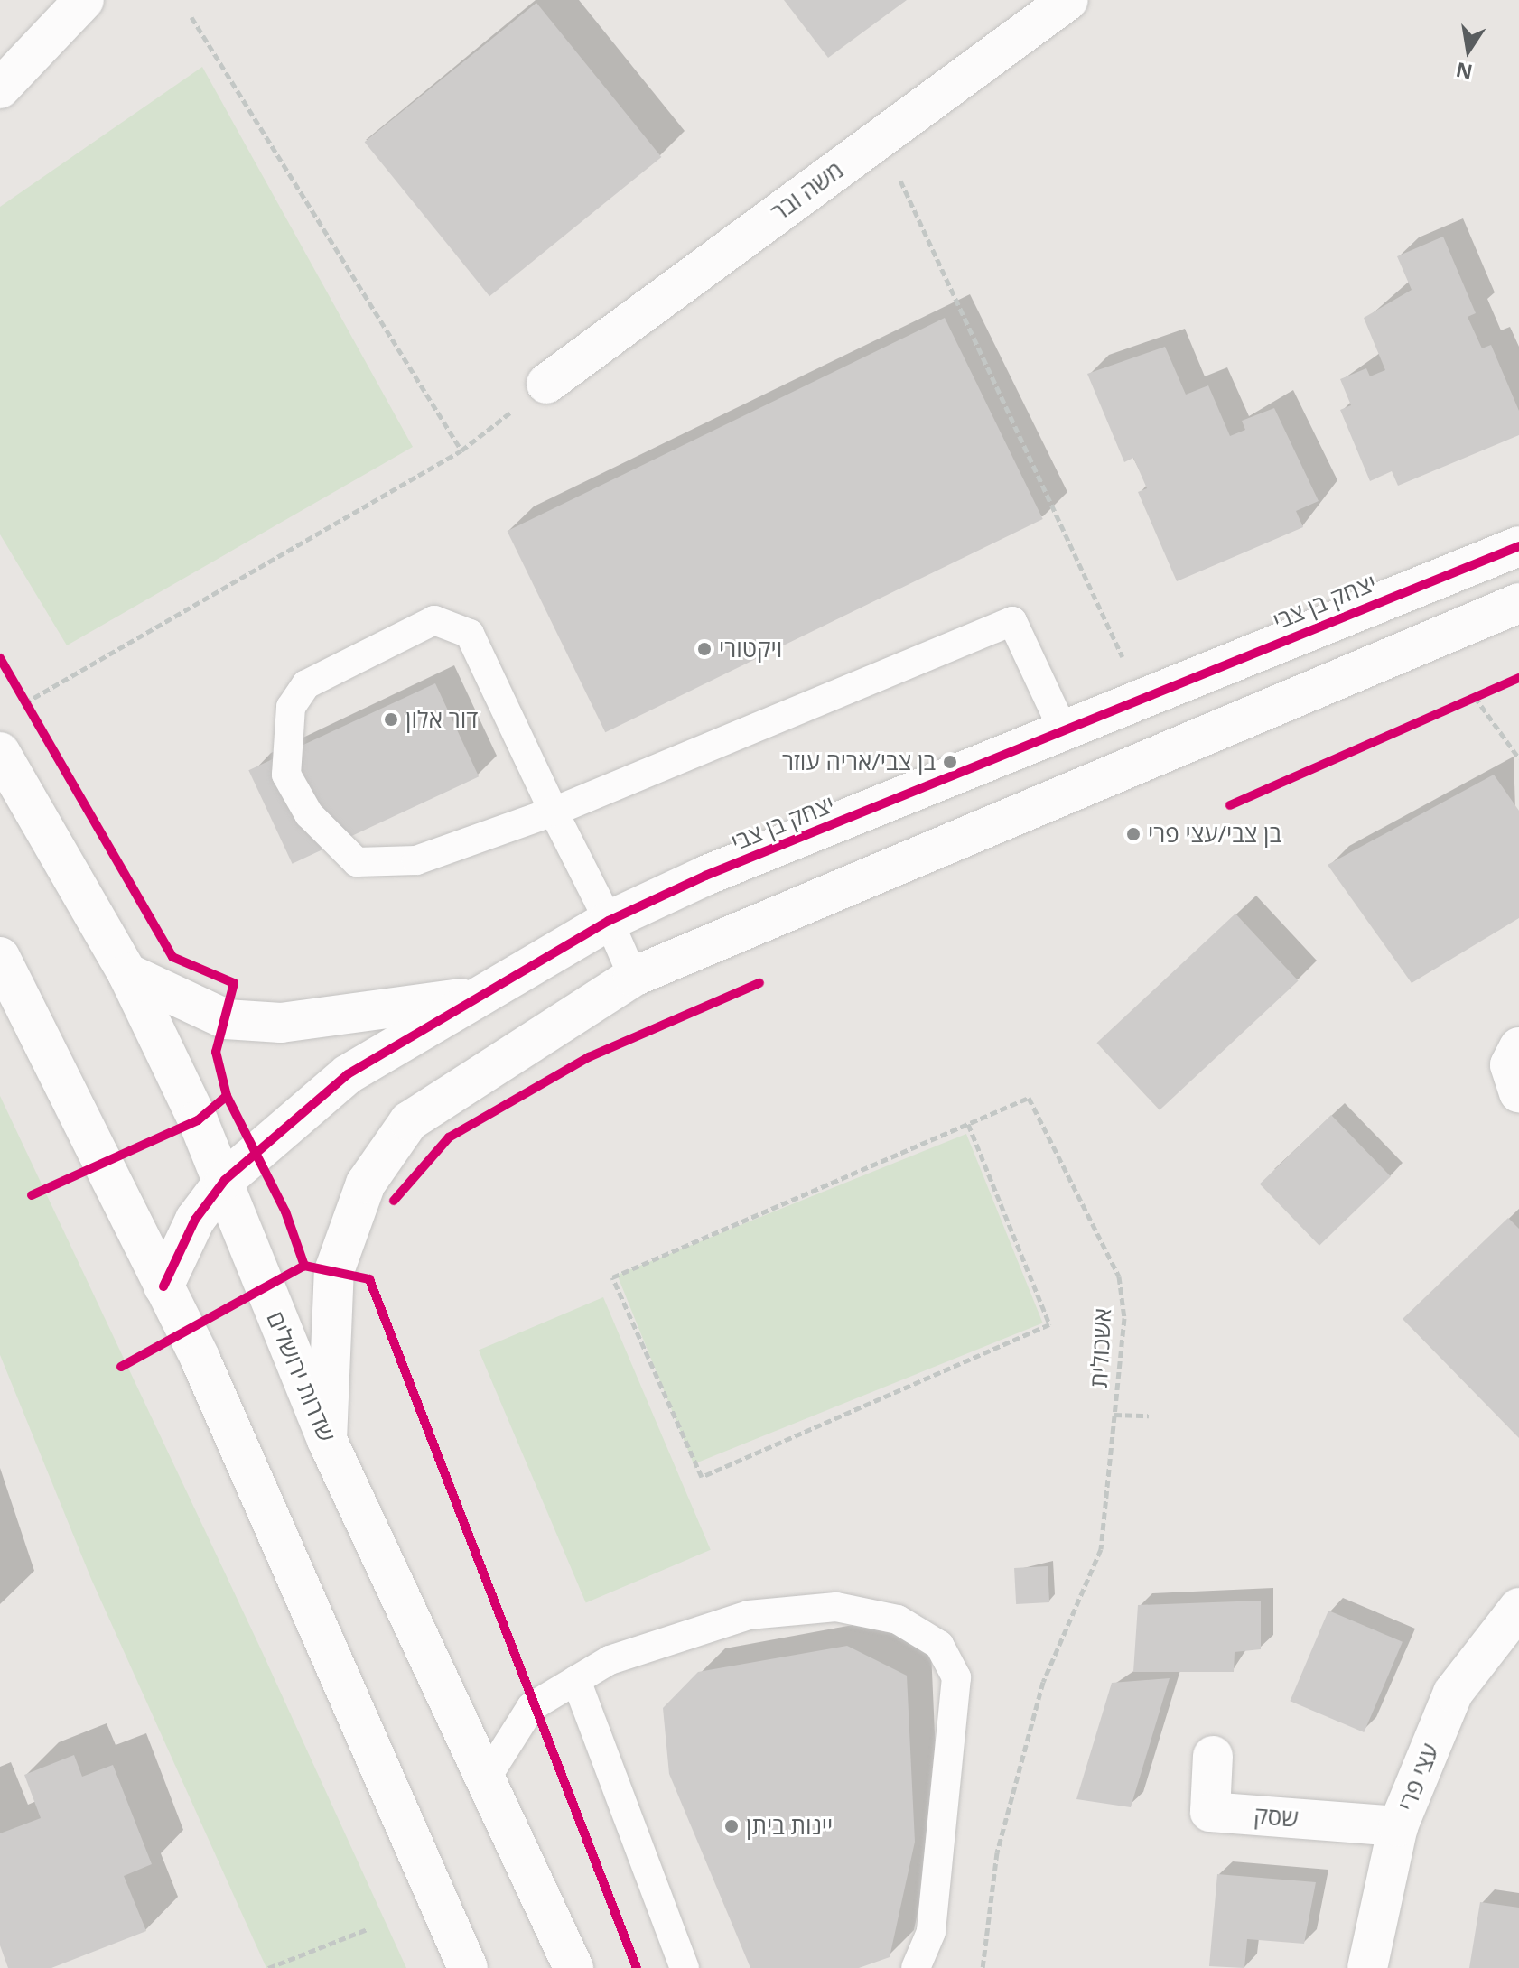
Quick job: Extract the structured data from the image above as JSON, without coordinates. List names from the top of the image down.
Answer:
{
  "streets": {
    "street": [
      "משה ובר",
      "יצחק בן צבי",
      "שדרות ירושלים",
      "עצי פרי",
      "שסק"
    ],
    "path": ["אשכולית"]
  },
  "crossings": [
    ["יצחק בן צבי", "שדרות ירושלים"],
    ["עצי פרי", "שסק"]
  ],
  "places": [
    "ויקטורי",
    "דור אלון",
    "בן צבי/אריה עוזר",
    "בן צבי/עצי פרי",
    "יינות ביתן"
  ],
  "north": "bottom"
}
